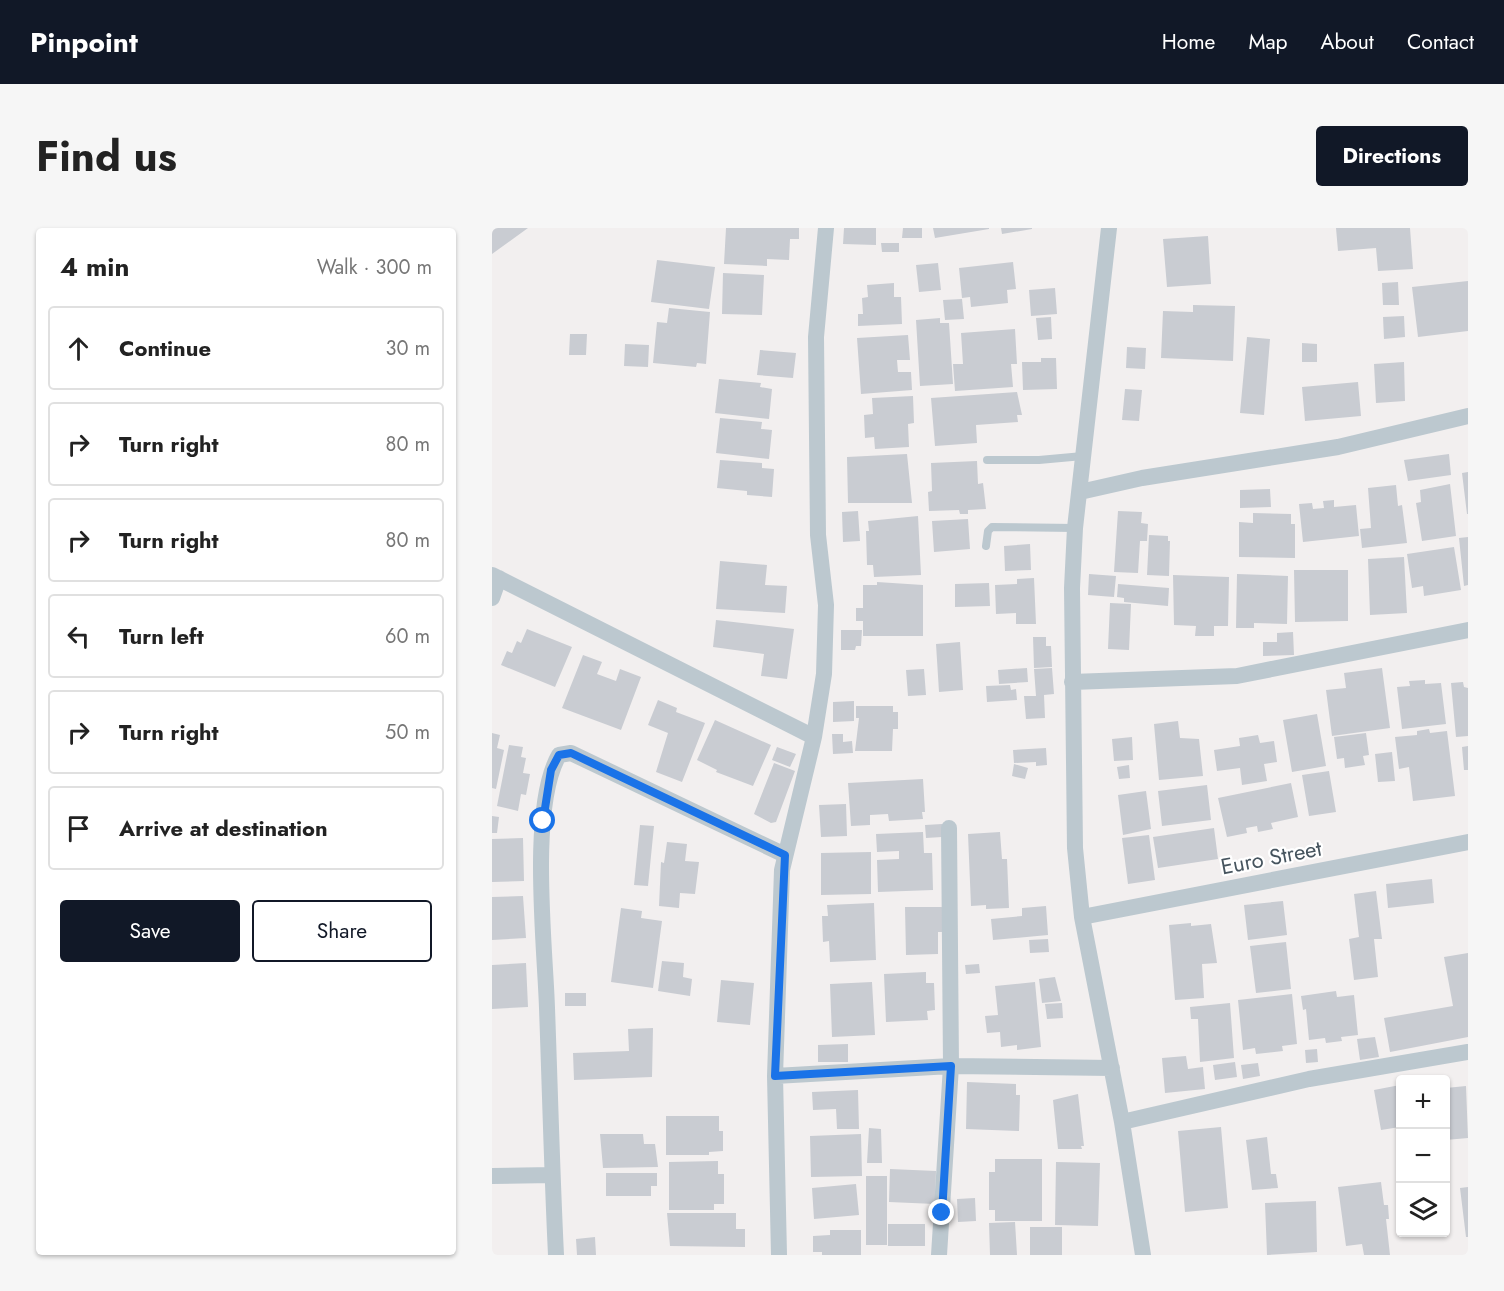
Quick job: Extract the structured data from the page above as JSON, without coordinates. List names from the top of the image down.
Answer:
{
  "streets": {
    "street": ["Euro Street"]
  },
  "page": {
    "header": "Pinpoint",
    "nav": [
      "Home",
      "Map",
      "About",
      "Contact"
    ],
    "title": "Find us",
    "buttons": [
      "Directions",
      ["Save", "Share"]
    ],
    "heading": ["4 min", "Walk · 300 m"],
    "list": [
      ["Continue", "30 m"],
      ["Turn right", "80 m"],
      ["Turn right", "80 m"],
      ["Turn left", "60 m"],
      ["Turn right", "50 m"],
      "Arrive at destination"
    ],
    "map_buttons": ["+", "−"]
  }
}
